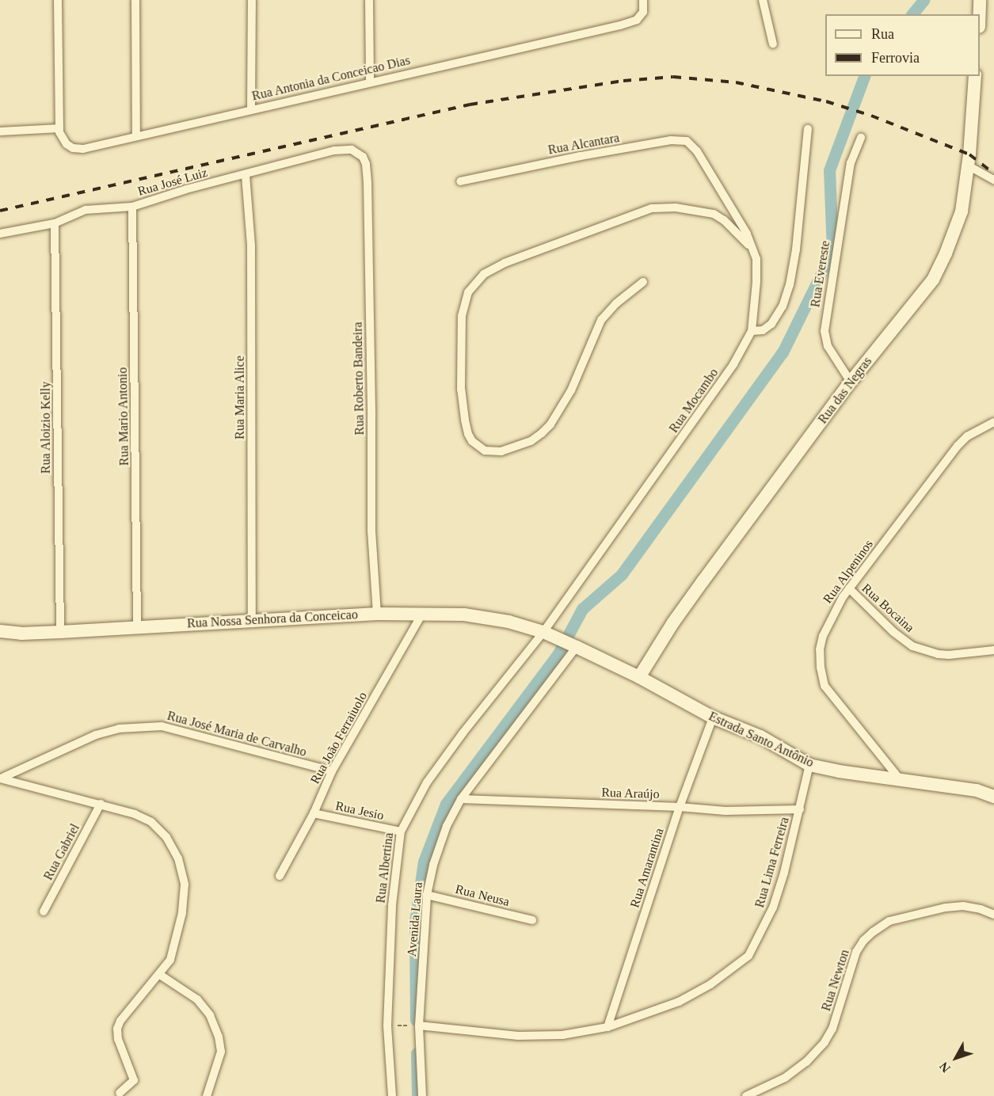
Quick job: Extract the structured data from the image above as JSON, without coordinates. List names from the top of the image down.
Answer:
{
  "streets": {
    "main road": ["Rua das Negras", "Rua Nossa Senhora da Conceicao", "Estrada Santo Antônio"],
    "street": [
      "Rua Antonia da Conceicao Dias",
      "Rua Alcantara",
      "Rua José Luiz",
      "Rua Evereste",
      "Rua Roberto Bandeira",
      "Rua Maria Alice",
      "Rua Mocambo",
      "Rua Mario Antonio",
      "Rua Aloizio Kelly",
      "Rua Alpeninos",
      "Rua Bocaina",
      "Rua José Maria de Carvalho",
      "Rua João Ferraiuolo",
      "Rua Araújo",
      "Rua Jesio",
      "Rua Gabriel",
      "Rua Lima Ferreira",
      "Rua Albertina",
      "Rua Amarantina",
      "Rua Neusa",
      "Avenida Laura",
      "Rua Newton"
    ]
  },
  "crossings": [
    ["Rua Alcantara", "Rua Mocambo"],
    ["Rua José Luiz", "Rua Roberto Bandeira"],
    ["Rua José Luiz", "Rua Maria Alice"],
    ["Rua José Luiz", "Rua Mario Antonio"],
    ["Rua José Luiz", "Rua Aloizio Kelly"],
    ["Rua Evereste", "Rua das Negras"],
    ["Rua Roberto Bandeira", "Rua Nossa Senhora da Conceicao"],
    ["Rua das Negras", "Estrada Santo Antônio"],
    ["Rua Maria Alice", "Rua Nossa Senhora da Conceicao"],
    ["Rua Mocambo", "Rua Nossa Senhora da Conceicao"],
    ["Rua Mocambo", "Estrada Santo Antônio"],
    ["Rua Mocambo", "Rua Albertina"],
    ["Rua Mario Antonio", "Rua Nossa Senhora da Conceicao"],
    ["Rua Aloizio Kelly", "Rua Nossa Senhora da Conceicao"],
    ["Rua Alpeninos", "Rua Bocaina"],
    ["Rua Alpeninos", "Estrada Santo Antônio"],
    ["Rua Nossa Senhora da Conceicao", "Rua João Ferraiuolo"],
    ["Rua Nossa Senhora da Conceicao", "Estrada Santo Antônio"],
    ["Rua Nossa Senhora da Conceicao", "Rua Albertina"],
    ["Rua José Maria de Carvalho", "Rua João Ferraiuolo"],
    ["Rua José Maria de Carvalho", "Rua Gabriel"],
    ["Rua João Ferraiuolo", "Rua Jesio"],
    ["Estrada Santo Antônio", "Rua Lima Ferreira"],
    ["Estrada Santo Antônio", "Rua Albertina"],
    ["Estrada Santo Antônio", "Rua Amarantina"],
    ["Estrada Santo Antônio", "Avenida Laura"],
    ["Rua Araújo", "Rua Lima Ferreira"],
    ["Rua Araújo", "Rua Amarantina"],
    ["Rua Araújo", "Avenida Laura"],
    ["Rua Jesio", "Rua Albertina"],
    ["Rua Lima Ferreira", "Rua Amarantina"],
    ["Rua Lima Ferreira", "Avenida Laura"],
    ["Rua Neusa", "Avenida Laura"]
  ],
  "legend": ["Rua", "Ferrovia"],
  "north": "bottom left"
}
